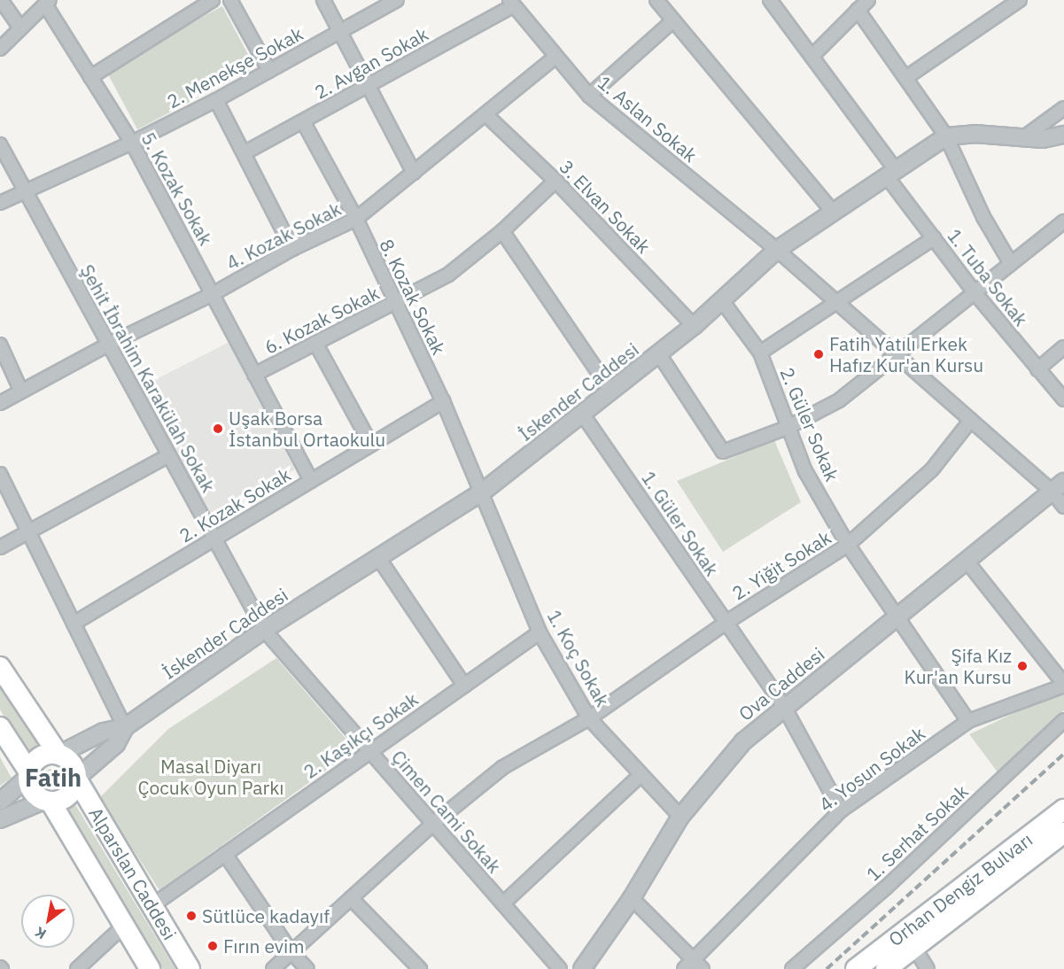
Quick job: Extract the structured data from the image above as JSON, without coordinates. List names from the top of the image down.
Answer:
{
  "streets": {
    "main road": ["Alparslan Caddesi", "Orhan Dengiz Bulvarı"],
    "street": [
      "2. Avgan Sokak",
      "2. Menekşe Sokak",
      "1. Aslan Sokak",
      "5. Kozak Sokak",
      "3. Elvan Sokak",
      "4. Kozak Sokak",
      "1. Tuba Sokak",
      "8. Kozak Sokak",
      "6. Kozak Sokak",
      "Şehit İbrahim Karakülah Sokak",
      "İskender Caddesi",
      "2. Güler Sokak",
      "2. Kozak Sokak",
      "1. Güler Sokak",
      "2. Yiğit Sokak",
      "1. Koç Sokak",
      "Ova Caddesi",
      "2. Kaşıkçı Sokak",
      "4. Yosun Sokak",
      "Çimen Cami Sokak",
      "1. Serhat Sokak"
    ]
  },
  "crossings": [
    ["2. Avgan Sokak", "1. Aslan Sokak"],
    ["2. Avgan Sokak", "8. Kozak Sokak"],
    ["2. Menekşe Sokak", "5. Kozak Sokak"],
    ["2. Menekşe Sokak", "Şehit İbrahim Karakülah Sokak"],
    ["1. Aslan Sokak", "4. Kozak Sokak"],
    ["1. Aslan Sokak", "İskender Caddesi"],
    ["1. Aslan Sokak", "2. Yiğit Sokak"],
    ["1. Aslan Sokak", "Ova Caddesi"],
    ["5. Kozak Sokak", "4. Kozak Sokak"],
    ["5. Kozak Sokak", "6. Kozak Sokak"],
    ["5. Kozak Sokak", "2. Kozak Sokak"],
    ["3. Elvan Sokak", "4. Kozak Sokak"],
    ["3. Elvan Sokak", "6. Kozak Sokak"],
    ["3. Elvan Sokak", "İskender Caddesi"],
    ["4. Kozak Sokak", "8. Kozak Sokak"],
    ["4. Kozak Sokak", "Şehit İbrahim Karakülah Sokak"],
    ["1. Tuba Sokak", "İskender Caddesi"],
    ["8. Kozak Sokak", "6. Kozak Sokak"],
    ["8. Kozak Sokak", "İskender Caddesi"],
    ["8. Kozak Sokak", "2. Kozak Sokak"],
    ["8. Kozak Sokak", "1. Koç Sokak"],
    ["Şehit İbrahim Karakülah Sokak", "İskender Caddesi"],
    ["Şehit İbrahim Karakülah Sokak", "2. Kozak Sokak"],
    ["Şehit İbrahim Karakülah Sokak", "Çimen Cami Sokak"],
    ["İskender Caddesi", "2. Güler Sokak"],
    ["İskender Caddesi", "1. Güler Sokak"],
    ["İskender Caddesi", "1. Koç Sokak"],
    ["İskender Caddesi", "Çimen Cami Sokak"],
    ["2. Güler Sokak", "2. Yiğit Sokak"],
    ["2. Güler Sokak", "Ova Caddesi"],
    ["2. Güler Sokak", "4. Yosun Sokak"],
    ["1. Güler Sokak", "2. Yiğit Sokak"],
    ["1. Güler Sokak", "Ova Caddesi"],
    ["1. Güler Sokak", "4. Yosun Sokak"],
    ["2. Yiğit Sokak", "1. Koç Sokak"],
    ["2. Yiğit Sokak", "Çimen Cami Sokak"],
    ["1. Koç Sokak", "Ova Caddesi"],
    ["1. Koç Sokak", "2. Kaşıkçı Sokak"],
    ["2. Kaşıkçı Sokak", "Çimen Cami Sokak"],
    ["2. Kaşıkçı Sokak", "Alparslan Caddesi"]
  ],
  "districts": ["Fatih"],
  "parks": ["Masal Diyarı Çocuk Oyun Parkı"],
  "places": [
    "Fatih Yatılı Erkek Hafız Kur'an Kursu",
    "Uşak Borsa İstanbul Ortaokulu",
    "Şifa Kız Kur'an Kursu",
    "Sütlüce kadayıf",
    "Fırın evim"
  ],
  "north": "bottom left"
}
